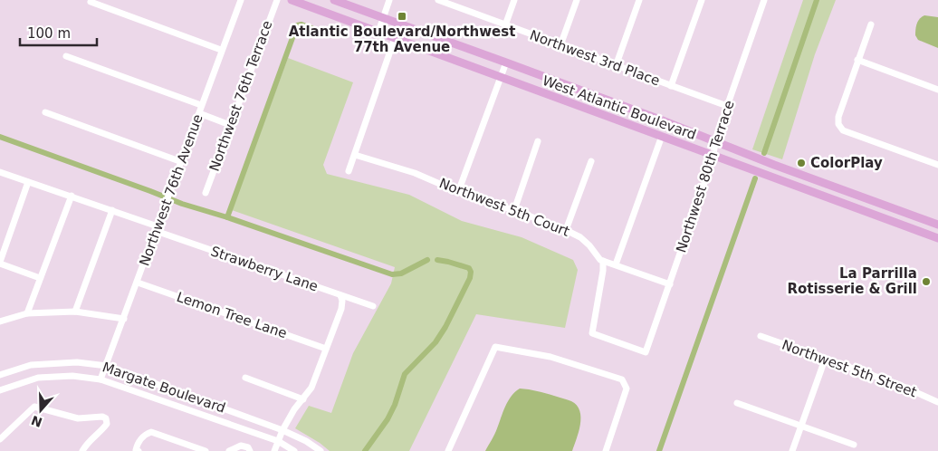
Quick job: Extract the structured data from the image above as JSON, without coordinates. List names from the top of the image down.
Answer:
{
  "streets": {
    "main road": ["West Atlantic Boulevard"],
    "street": [
      "Northwest 3rd Place",
      "Northwest 76th Terrace",
      "Northwest 80th Terrace",
      "Northwest 76th Avenue",
      "Northwest 5th Court",
      "Strawberry Lane",
      "Lemon Tree Lane",
      "Northwest 5th Street",
      "Margate Boulevard"
    ]
  },
  "crossings": [
    ["Northwest 3rd Place", "Northwest 80th Terrace"],
    ["West Atlantic Boulevard", "Northwest 80th Terrace"],
    ["Northwest 80th Terrace", "Northwest 5th Court"],
    ["Northwest 76th Avenue", "Strawberry Lane"],
    ["Northwest 76th Avenue", "Lemon Tree Lane"],
    ["Northwest 76th Avenue", "Margate Boulevard"]
  ],
  "places": {
    "transit": ["Atlantic Boulevard/Northwest 77th Avenue"],
    "other": ["ColorPlay", "La Parrilla Rotisserie & Grill"]
  },
  "scale_bar": "100 m",
  "north": "bottom"
}
